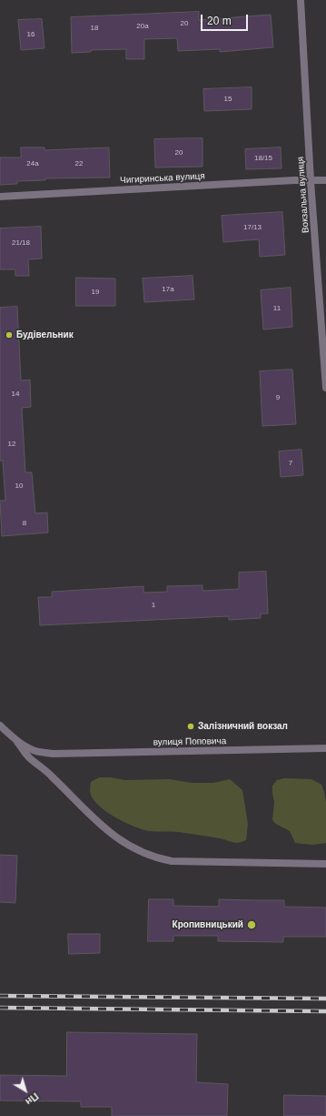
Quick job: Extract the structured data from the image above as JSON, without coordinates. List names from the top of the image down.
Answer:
{
  "streets": {
    "street": ["Чигиринська вулиця", "Вокзальна вулиця", "вулиця Поповича"]
  },
  "crossings": [
    ["Чигиринська вулиця", "Вокзальна вулиця"]
  ],
  "places": ["Будівельник", "Залізничний вокзал", "Кропивницький"],
  "house_numbers": [
    "20",
    "20а",
    "18",
    "16",
    "15",
    "20",
    "18/15",
    "24а",
    "22",
    "17/13",
    "21/18",
    "17а",
    "19",
    "11",
    "14",
    "9",
    "12",
    "7",
    "10",
    "8",
    "1"
  ],
  "scale_bar": "20 m",
  "north": "bottom right"
}
